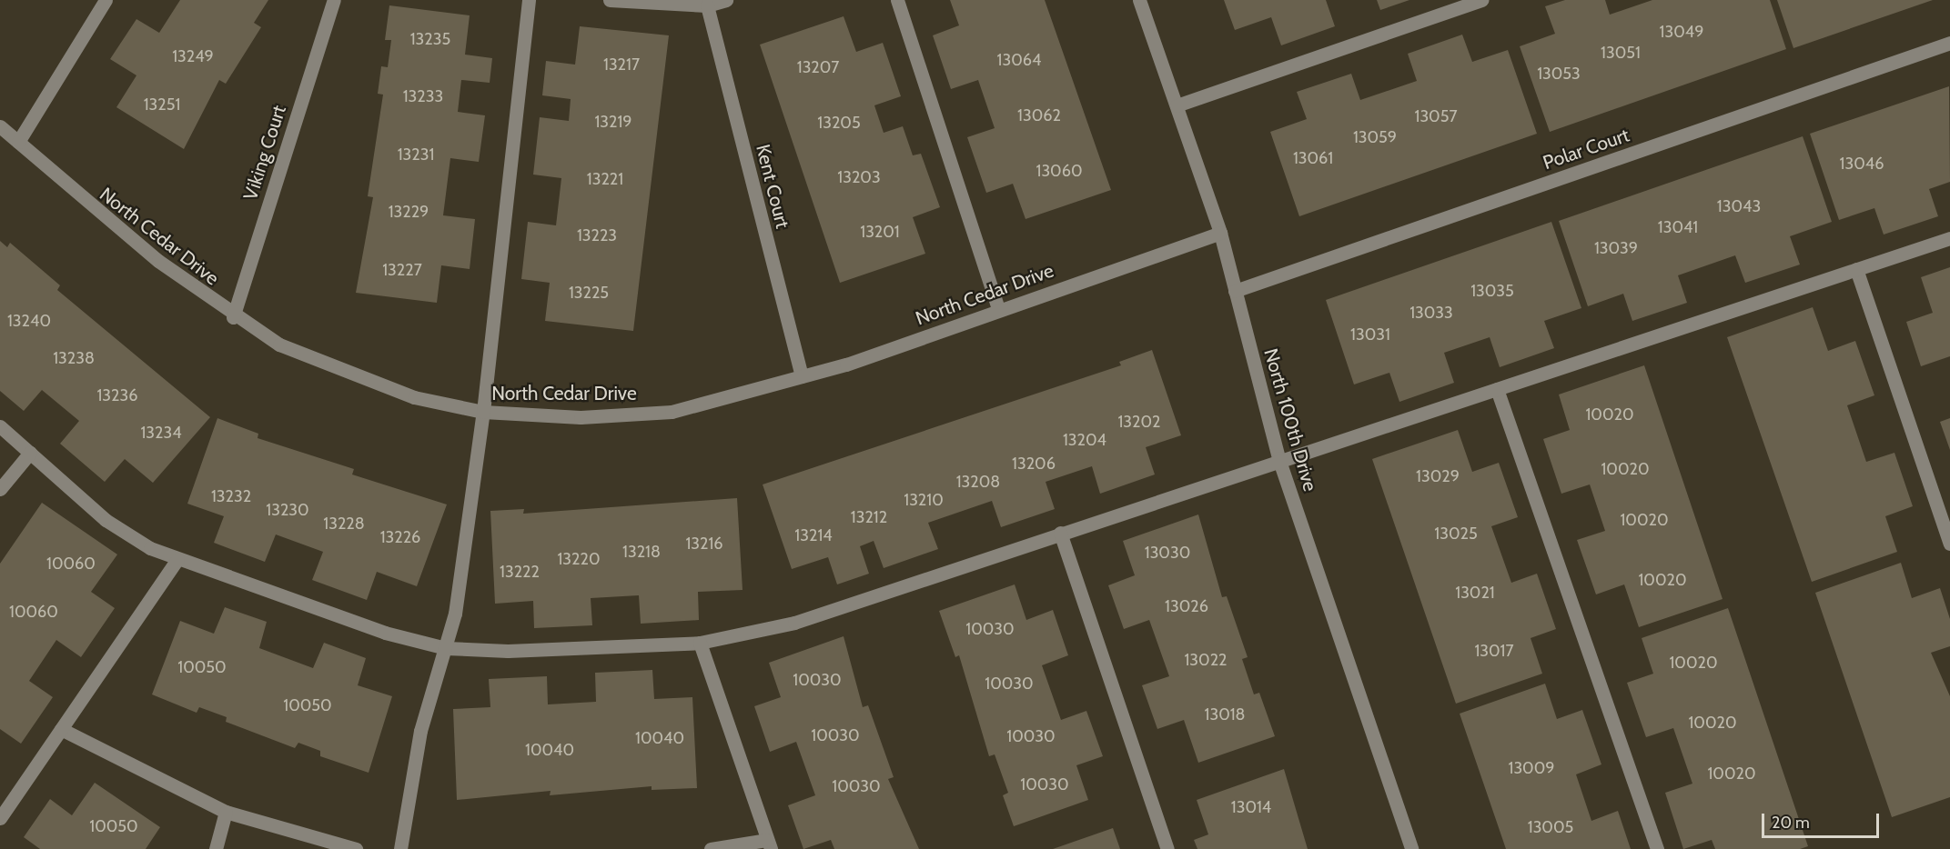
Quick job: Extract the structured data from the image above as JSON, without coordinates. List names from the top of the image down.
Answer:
{
  "streets": {
    "street": [
      "Polar Court",
      "Viking Court",
      "Kent Court",
      "North Cedar Drive",
      "North 100th Drive"
    ]
  },
  "crossings": [
    ["Polar Court", "North 100th Drive"],
    ["Viking Court", "North Cedar Drive"],
    ["Kent Court", "North Cedar Drive"],
    ["North Cedar Drive", "North 100th Drive"]
  ],
  "house_numbers": [
    "13049",
    "13235",
    "13051",
    "13249",
    "13064",
    "13217",
    "13207",
    "13053",
    "13233",
    "13251",
    "13062",
    "13057",
    "13219",
    "13205",
    "13059",
    "13231",
    "13061",
    "13046",
    "13060",
    "13203",
    "13221",
    "13043",
    "13229",
    "13041",
    "13201",
    "13223",
    "13039",
    "13227",
    "13035",
    "13225",
    "13033",
    "13240",
    "13031",
    "13238",
    "13236",
    "10020",
    "13202",
    "13234",
    "13204",
    "13206",
    "10020",
    "13029",
    "13208",
    "13232",
    "13210",
    "13230",
    "13212",
    "10020",
    "13228",
    "13025",
    "13214",
    "13226",
    "13216",
    "13218",
    "13030",
    "13220",
    "10060",
    "13222",
    "10020",
    "13021",
    "13026",
    "10060",
    "10030",
    "13017",
    "13022",
    "10020",
    "10050",
    "10030",
    "10030",
    "10050",
    "13018",
    "10020",
    "10030",
    "10030",
    "10040",
    "10040",
    "13009",
    "10020",
    "10030",
    "10030",
    "13014",
    "10050",
    "13005"
  ],
  "scale_bar": "20 m"
}
